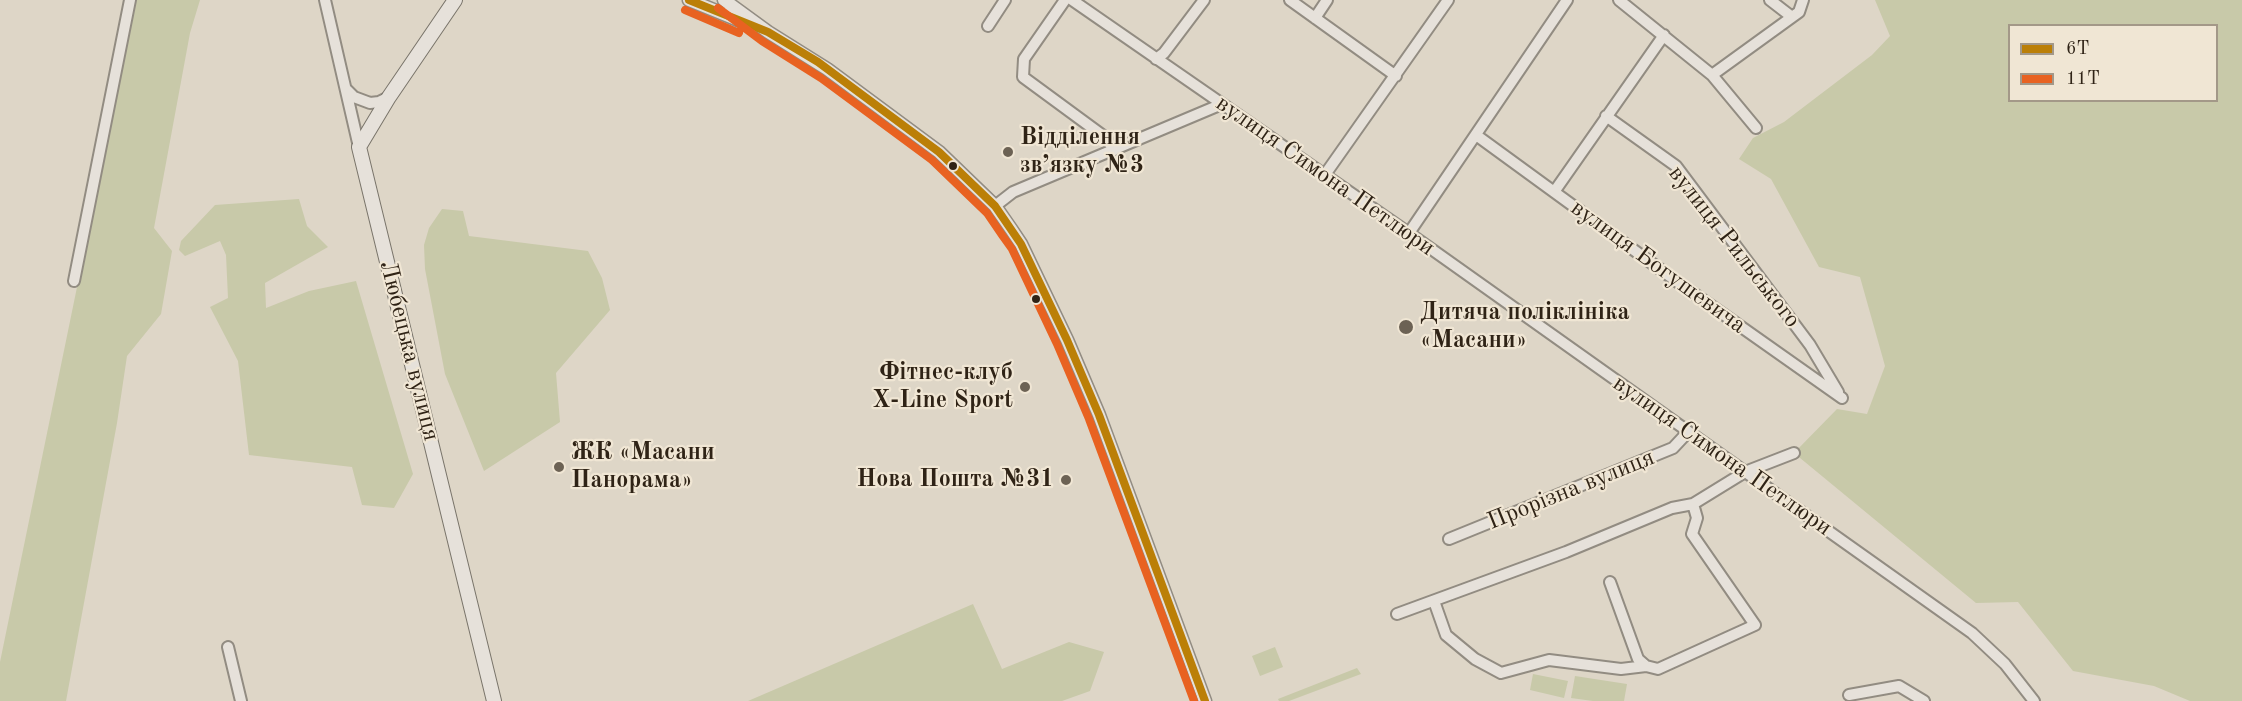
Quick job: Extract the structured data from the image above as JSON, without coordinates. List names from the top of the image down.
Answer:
{
  "streets": {
    "main road": ["Любецька вулиця"],
    "street": [
      "вулиця Симона Петлюри",
      "вулиця Рильського",
      "вулиця Богушевича",
      "Прорізна вулиця"
    ]
  },
  "crossings": [
    ["вулиця Симона Петлюри", "Прорізна вулиця"],
    ["вулиця Рильського", "вулиця Богушевича"]
  ],
  "places": [
    "Відділення зв’язку №3",
    "Дитяча поліклініка «Масани»",
    "Фітнес-клуб X-Line Sport",
    "ЖК «Масани Панорама»",
    "Нова Пошта №31"
  ],
  "lines": ["transit line 6Т", "transit line 11Т"],
  "legend": ["6Т", "11Т"]
}
